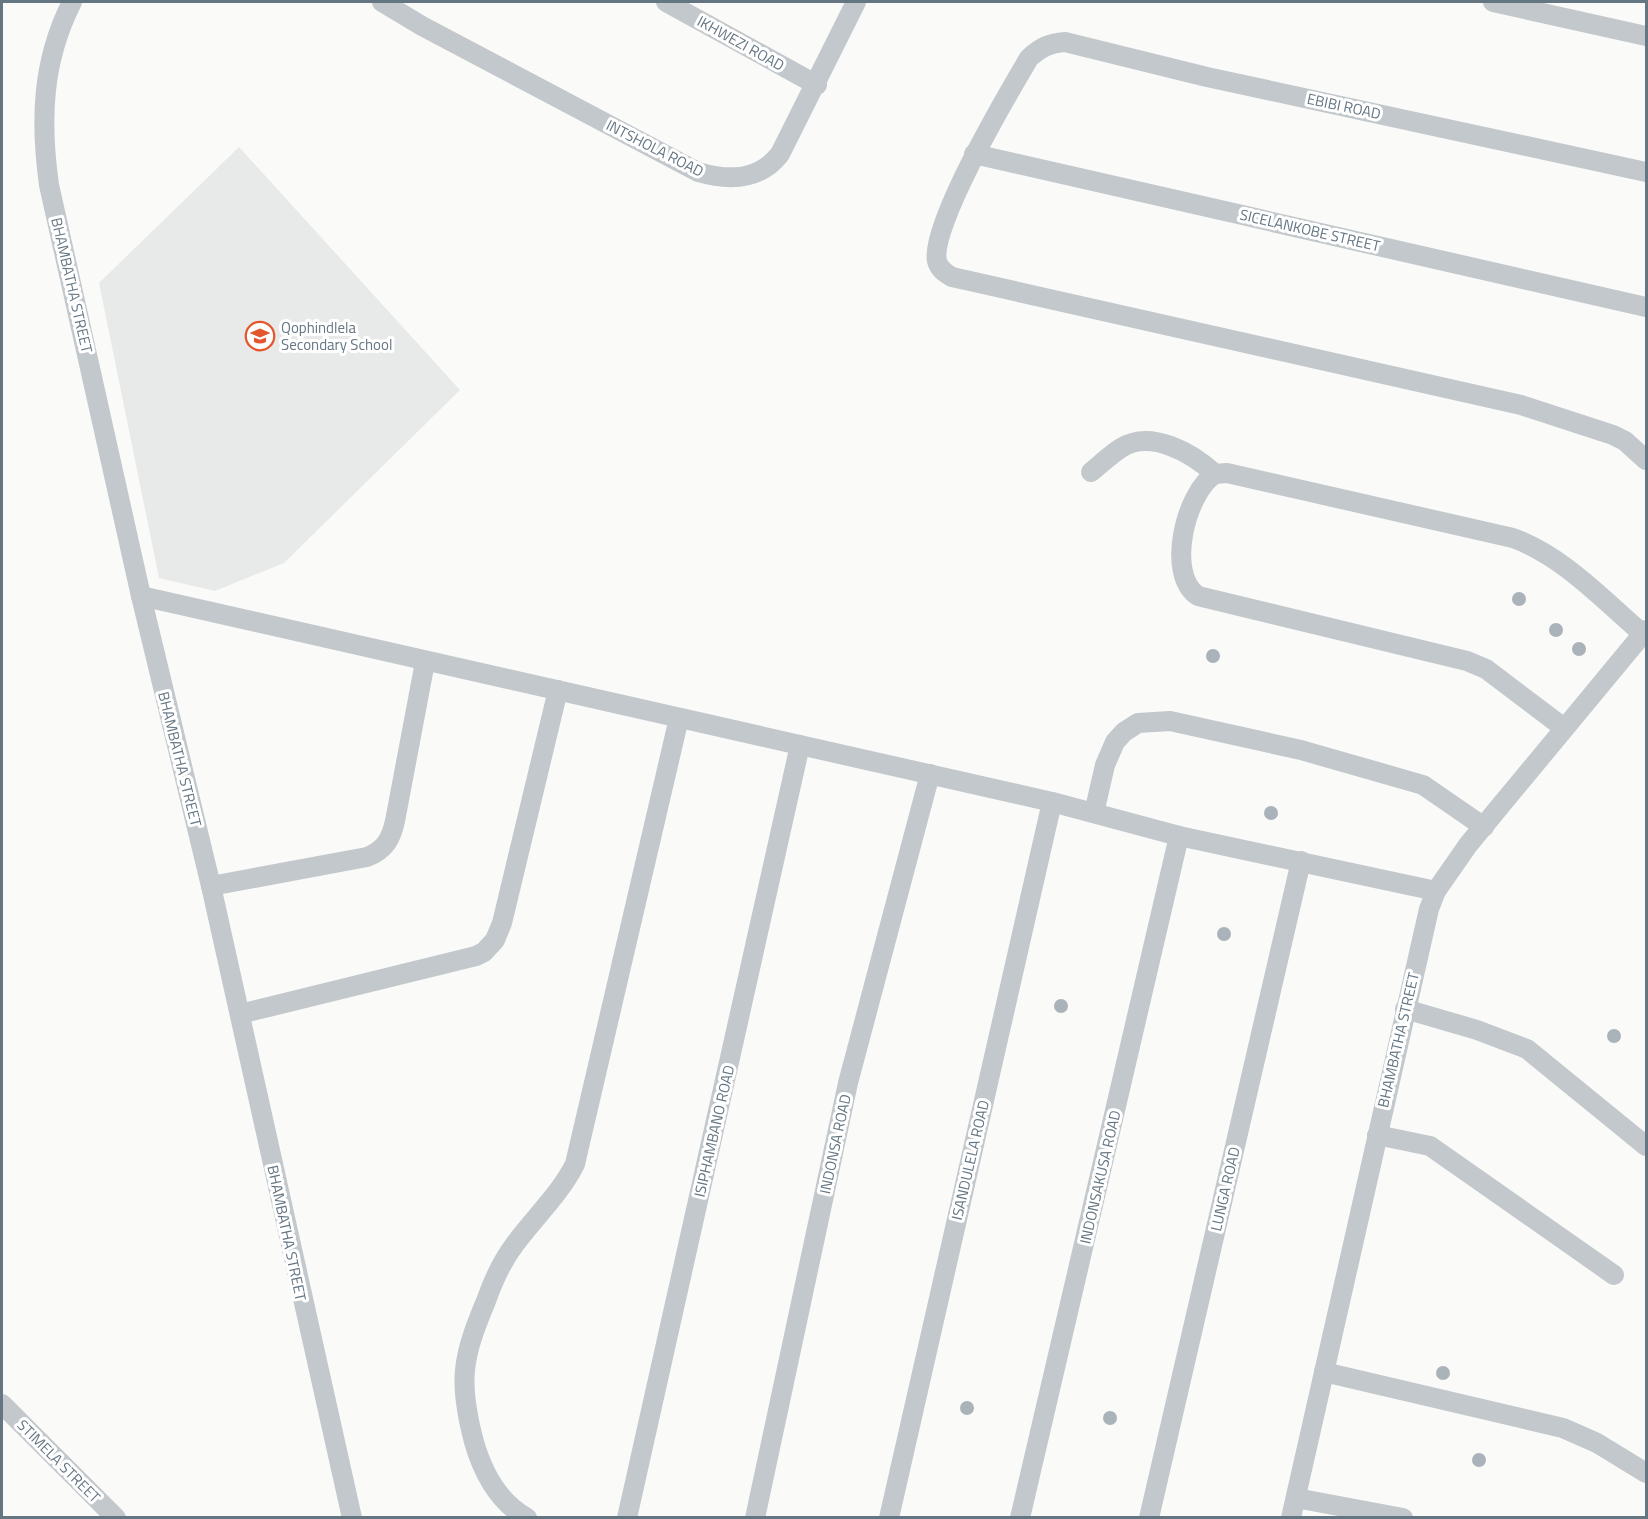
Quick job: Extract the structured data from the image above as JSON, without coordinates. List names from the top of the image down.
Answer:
{
  "streets": {
    "street": [
      "IKHWEZI ROAD",
      "EBIBI ROAD",
      "INTSHOLA ROAD",
      "SICELANKOBE STREET",
      "BHAMBATHA STREET",
      "ISIPHAMBANO ROAD",
      "INDONSA ROAD",
      "ISANDULELA ROAD",
      "INDONSAKUSA ROAD",
      "LUNGA ROAD",
      "STIMELA STREET"
    ]
  },
  "crossings": [
    ["IKHWEZI ROAD", "INTSHOLA ROAD"],
    ["EBIBI ROAD", "SICELANKOBE STREET"]
  ],
  "places": {
    "school or university": ["Qophindlela Secondary School"]
  }
}
